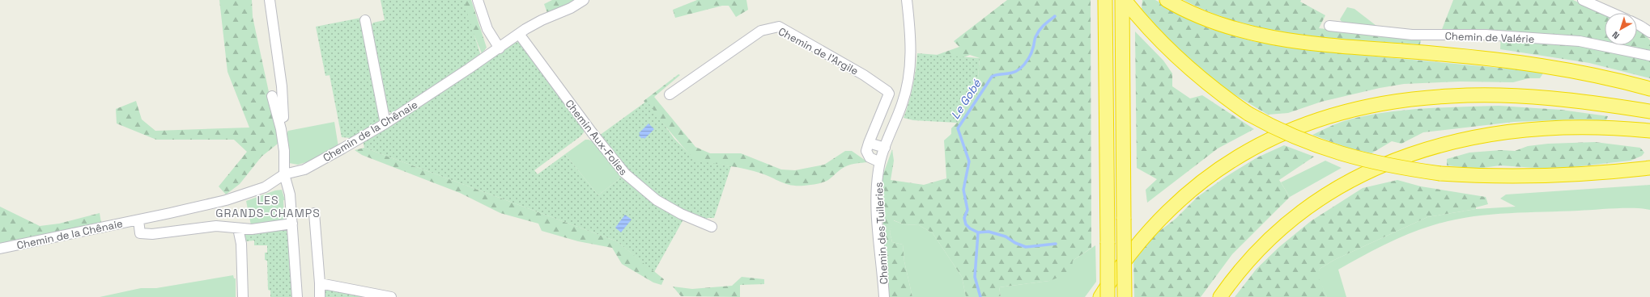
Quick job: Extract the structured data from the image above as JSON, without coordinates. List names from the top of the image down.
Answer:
{
  "streets": {
    "street": [
      "Chemin de Valérie",
      "Chemin de l'Argile",
      "Chemin de la Chênaie",
      "Chemin Aux-Folies",
      "Chemin des Tuileries"
    ]
  },
  "crossings": [
    ["Chemin de l'Argile", "Chemin des Tuileries"],
    ["Chemin de la Chênaie", "Chemin Aux-Folies"]
  ],
  "districts": ["LES GRANDS-CHAMPS"],
  "water": ["Le Gobé"],
  "north": "bottom left"
}
